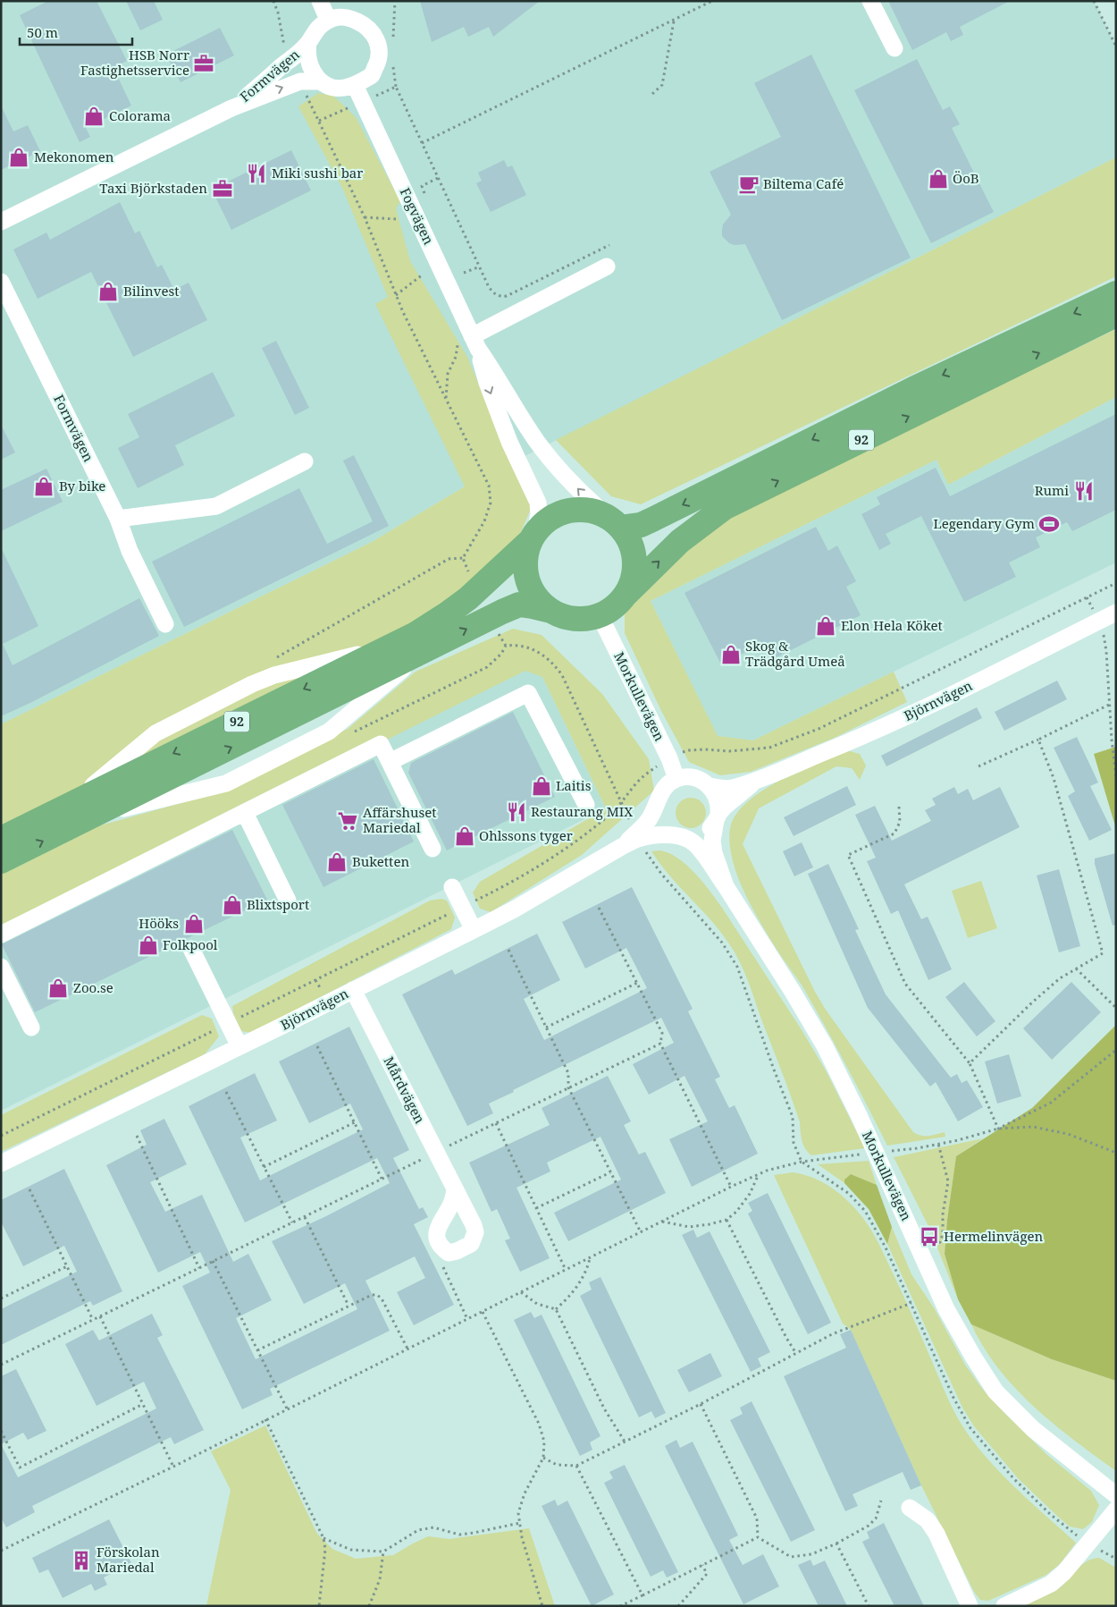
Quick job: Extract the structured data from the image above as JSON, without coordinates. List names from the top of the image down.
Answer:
{
  "streets": {
    "highway": ["92"],
    "street": [
      "Formvägen",
      "Fogvägen",
      "Morkullevägen",
      "Björnvägen",
      "Mårdvägen"
    ]
  },
  "crossings": [
    ["Formvägen", "Fogvägen"],
    ["Fogvägen", "92"],
    ["Fogvägen", "Morkullevägen"],
    ["92", "Morkullevägen"],
    ["Morkullevägen", "Björnvägen"],
    ["Björnvägen", "Mårdvägen"]
  ],
  "places": {
    "office": ["HSB Norr Fastighetsservice", "Taxi Björkstaden"],
    "shop": [
      "Colorama",
      "Mekonomen",
      "ÖoB",
      "Bilinvest",
      "By bike",
      "Elon Hela Köket",
      "Skog & Trädgård Umeå",
      "Laitis",
      "Ohlssons tyger",
      "Buketten",
      "Blixtsport",
      "Hööks",
      "Folkpool",
      "Zoo.se"
    ],
    "restaurant": ["Miki sushi bar", "Rumi", "Restaurang MIX"],
    "cafe": ["Biltema Café"],
    "sports": ["Legendary Gym"],
    "supermarket": ["Affärshuset Mariedal"],
    "bus stop": ["Hermelinvägen"],
    "building": ["Förskolan Mariedal"]
  },
  "scale_bar": "50 m"
}
